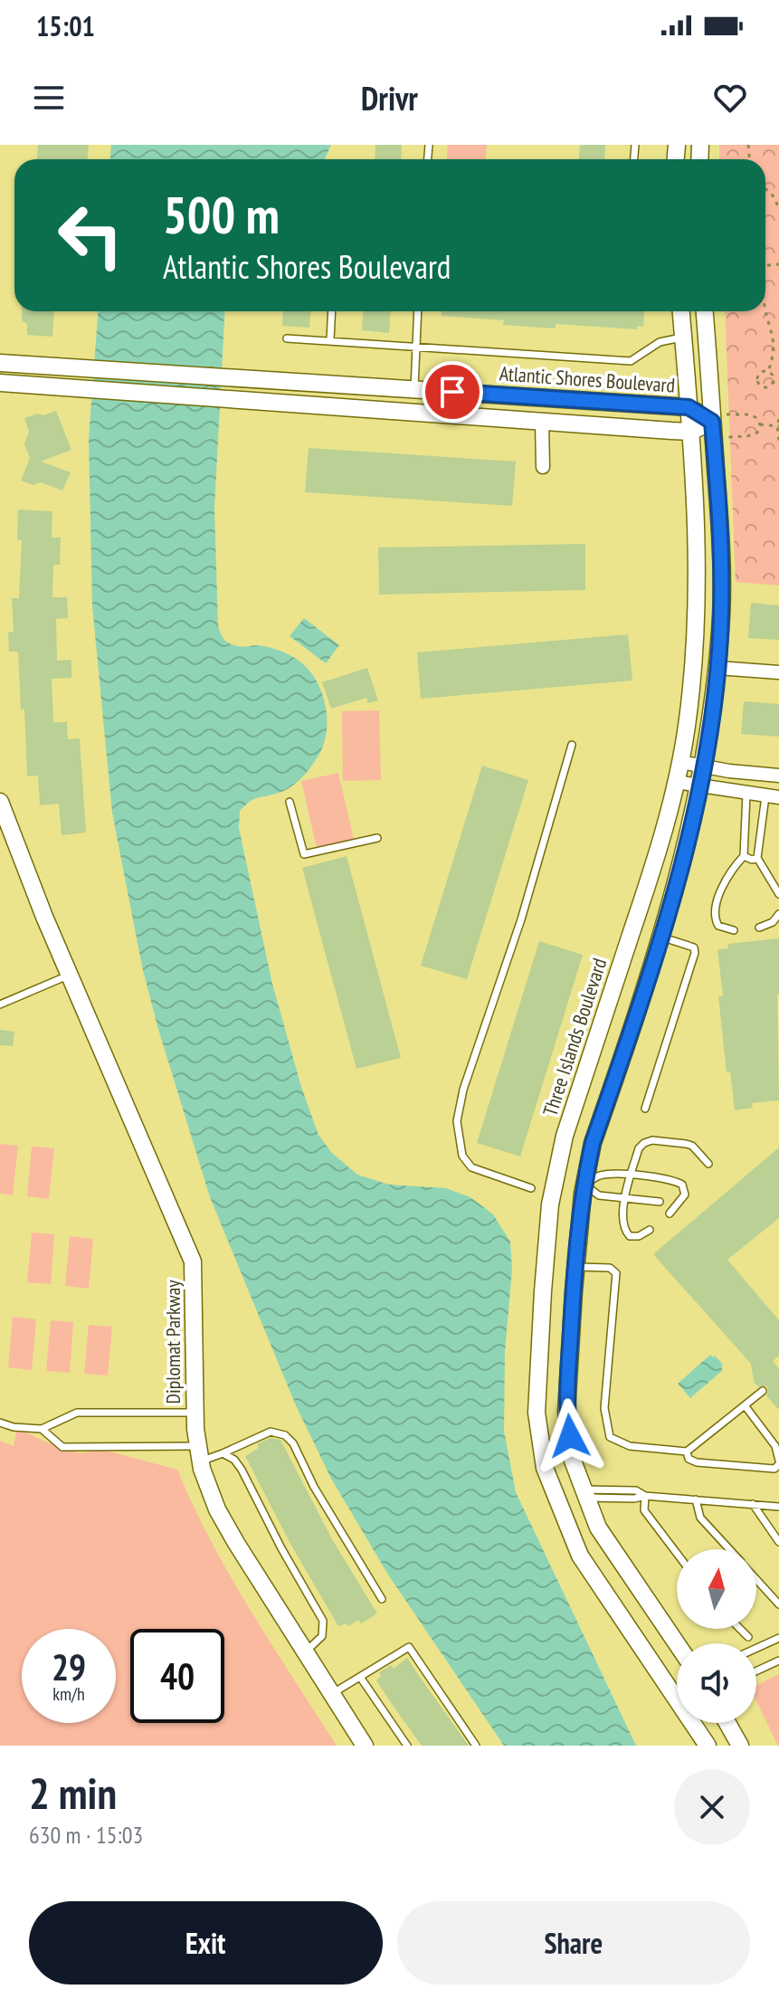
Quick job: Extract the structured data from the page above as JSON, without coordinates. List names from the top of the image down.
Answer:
{
  "streets": {
    "street": ["Atlantic Shores Boulevard", "Three Islands Boulevard", "Diplomat Parkway"]
  },
  "crossings": [
    ["Atlantic Shores Boulevard", "Three Islands Boulevard"]
  ],
  "north": "top",
  "page": {
    "status": "15:01",
    "header": "Drivr",
    "turn": ["500 m", "Atlantic Shores Boulevard"],
    "speed": "29 km/h",
    "limit": "40",
    "heading": ["2 min", "630 m · 15:03"],
    "buttons": ["Exit", "Share"]
  }
}
